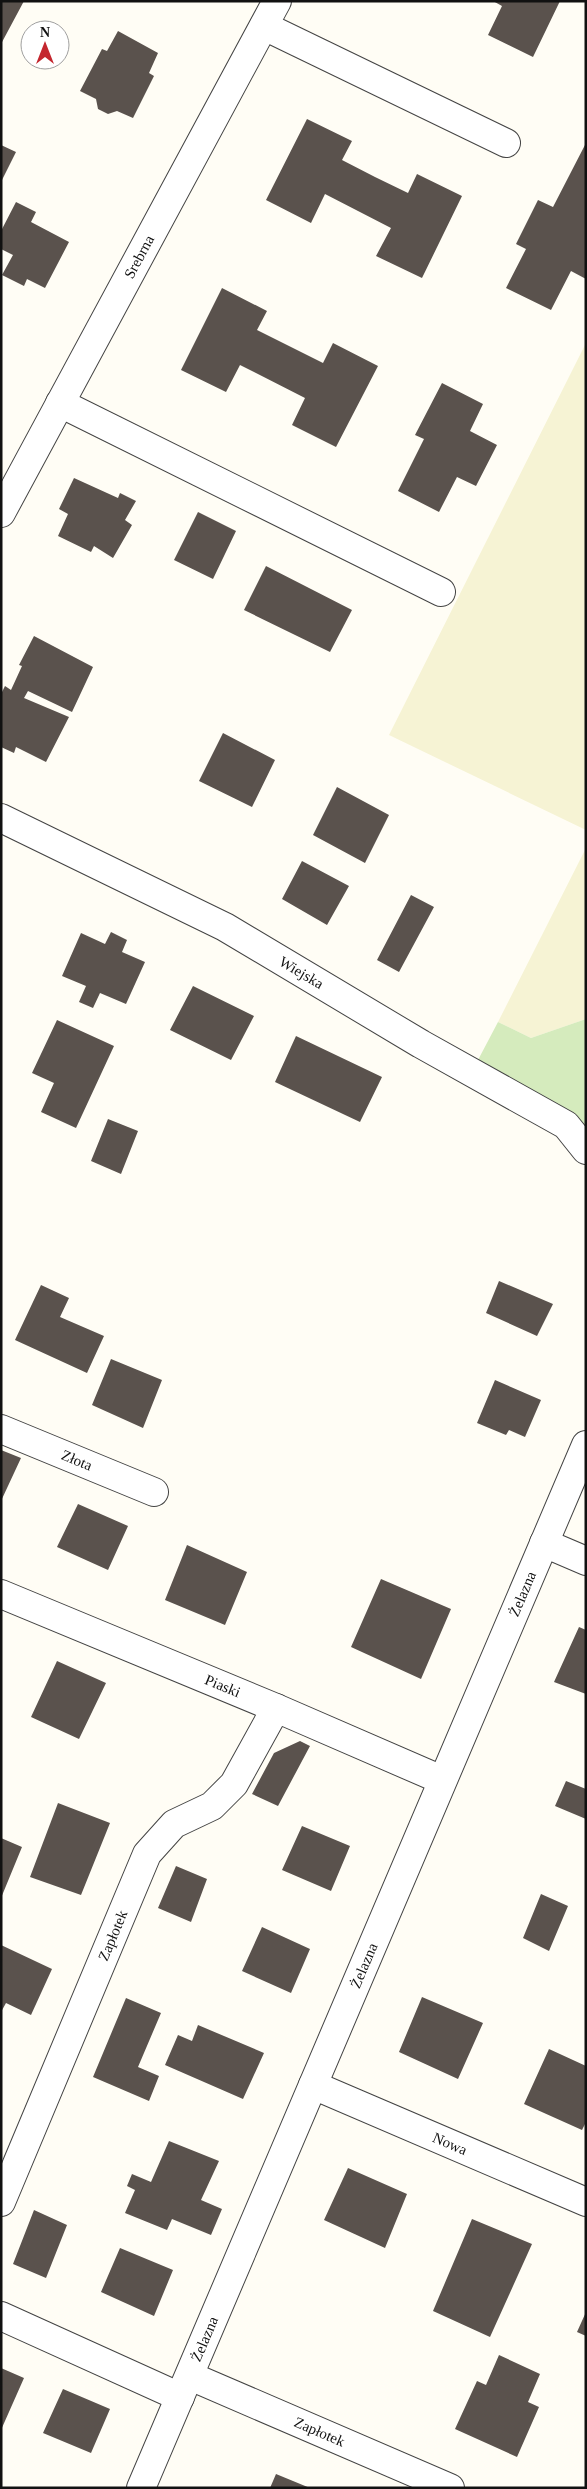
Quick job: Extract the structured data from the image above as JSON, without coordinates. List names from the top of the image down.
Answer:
{
  "streets": {
    "street": [
      "Srebrna",
      "Wiejska",
      "Złota",
      "Żelazna",
      "Piaski",
      "Zapłotek",
      "Nowa"
    ]
  },
  "crossings": [
    ["Żelazna", "Piaski"],
    ["Żelazna", "Zapłotek"],
    ["Żelazna", "Nowa"],
    ["Piaski", "Zapłotek"]
  ],
  "north": "top"
}
